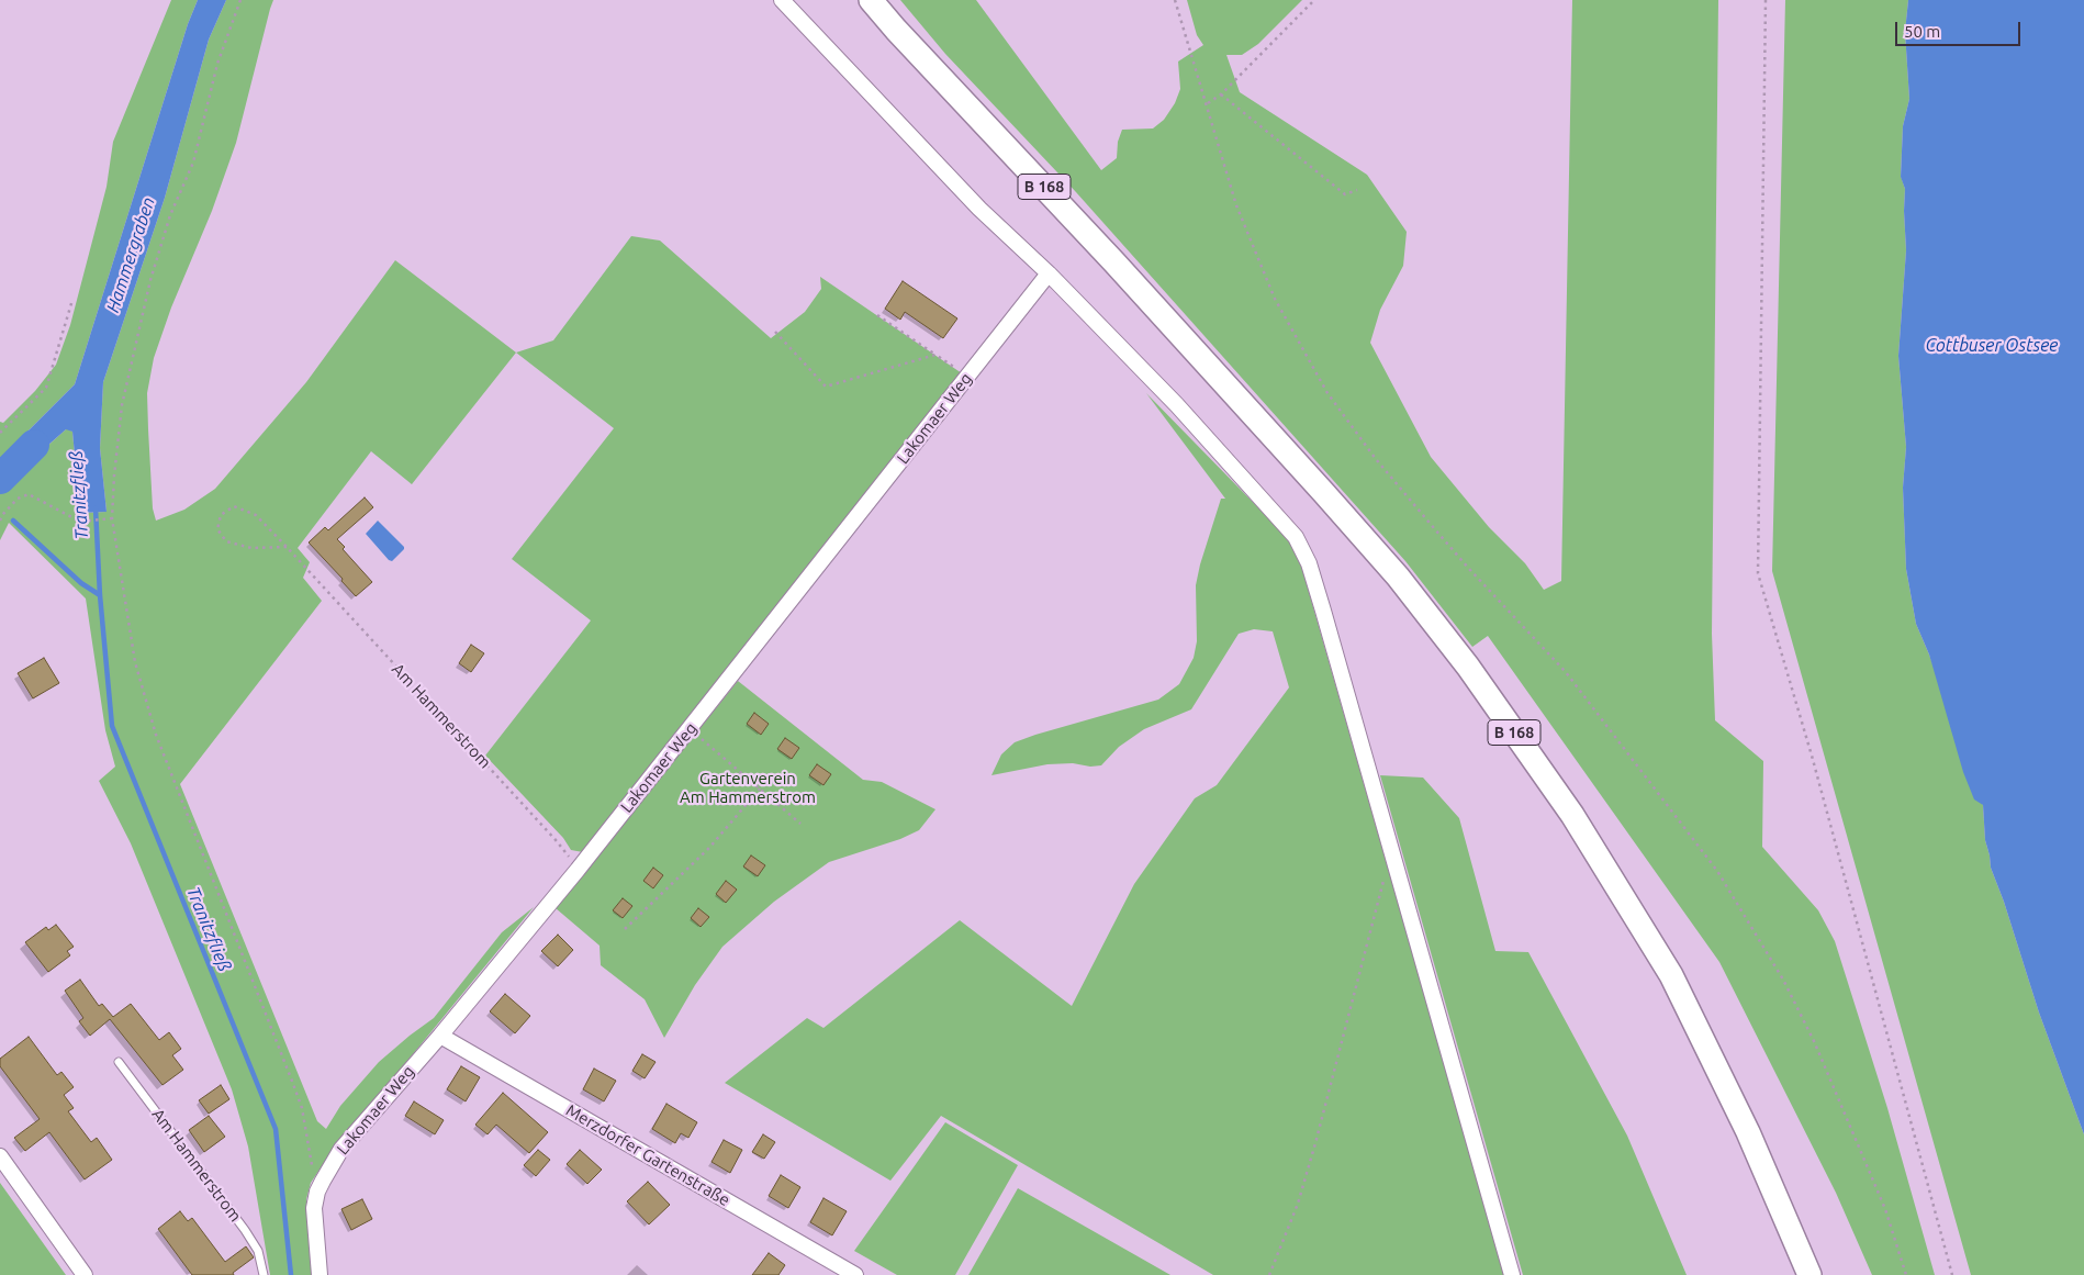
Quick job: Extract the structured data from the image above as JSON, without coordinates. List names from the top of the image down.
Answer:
{
  "streets": {
    "main road": ["B 168"],
    "street": ["Lakomaer Weg", "Merzdorfer Gartenstraße"],
    "lane": ["Am Hammerstrom"]
  },
  "crossings": [
    ["Lakomaer Weg", "Am Hammerstrom"],
    ["Lakomaer Weg", "Merzdorfer Gartenstraße"]
  ],
  "water": ["Hammergraben", "Cottbuser Ostsee", "Tranitzfließ"],
  "parks": ["Gartenverein Am Hammerstrom"],
  "scale_bar": "50 m"
}
